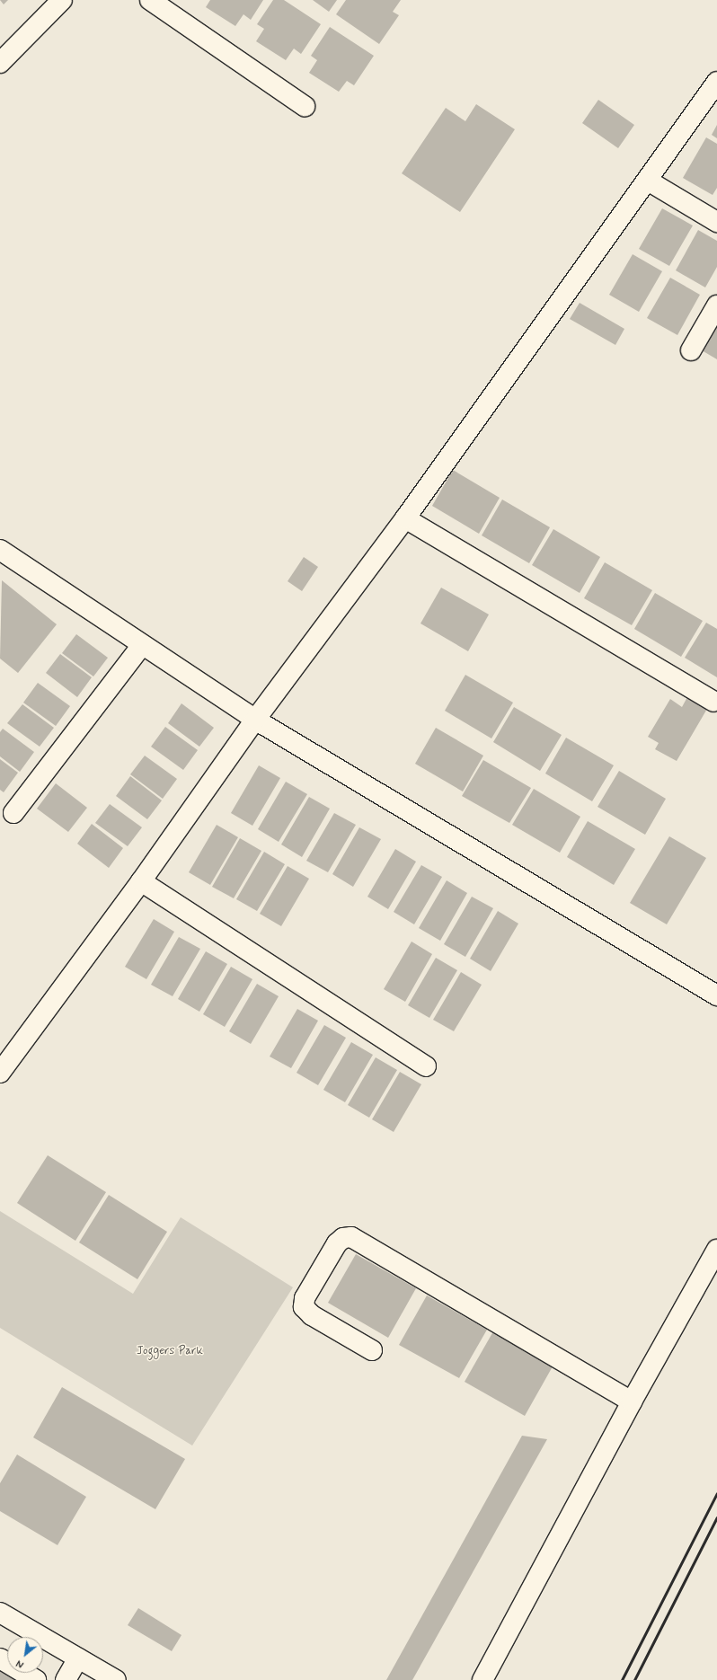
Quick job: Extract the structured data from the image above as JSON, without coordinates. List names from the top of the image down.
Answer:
{
  "parks": ["Joggers Park"],
  "north": "bottom left"
}
